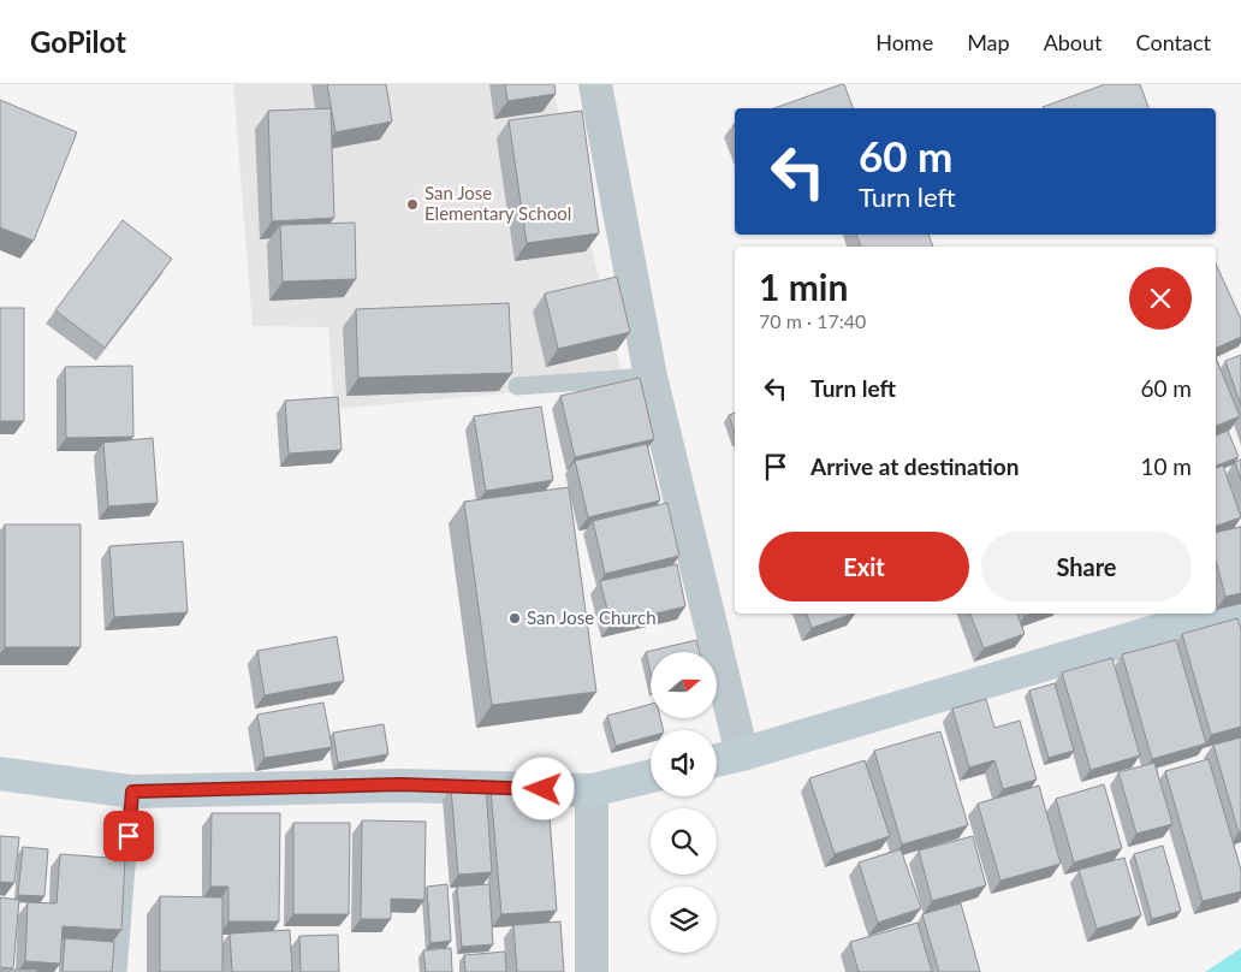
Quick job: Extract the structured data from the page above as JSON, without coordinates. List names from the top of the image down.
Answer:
{
  "places": ["San Jose Elementary School", "San Jose Church"],
  "north": "right",
  "page": {
    "header": "GoPilot",
    "nav": [
      "Home",
      "Map",
      "About",
      "Contact"
    ],
    "turn": ["60 m", "Turn left"],
    "heading": ["1 min", "70 m · 17:40"],
    "list": [
      {
        "name": "Turn left",
        "value": "60 m"
      },
      {
        "name": "Arrive at destination",
        "value": "10 m"
      }
    ],
    "buttons": ["Exit", "Share"]
  }
}
